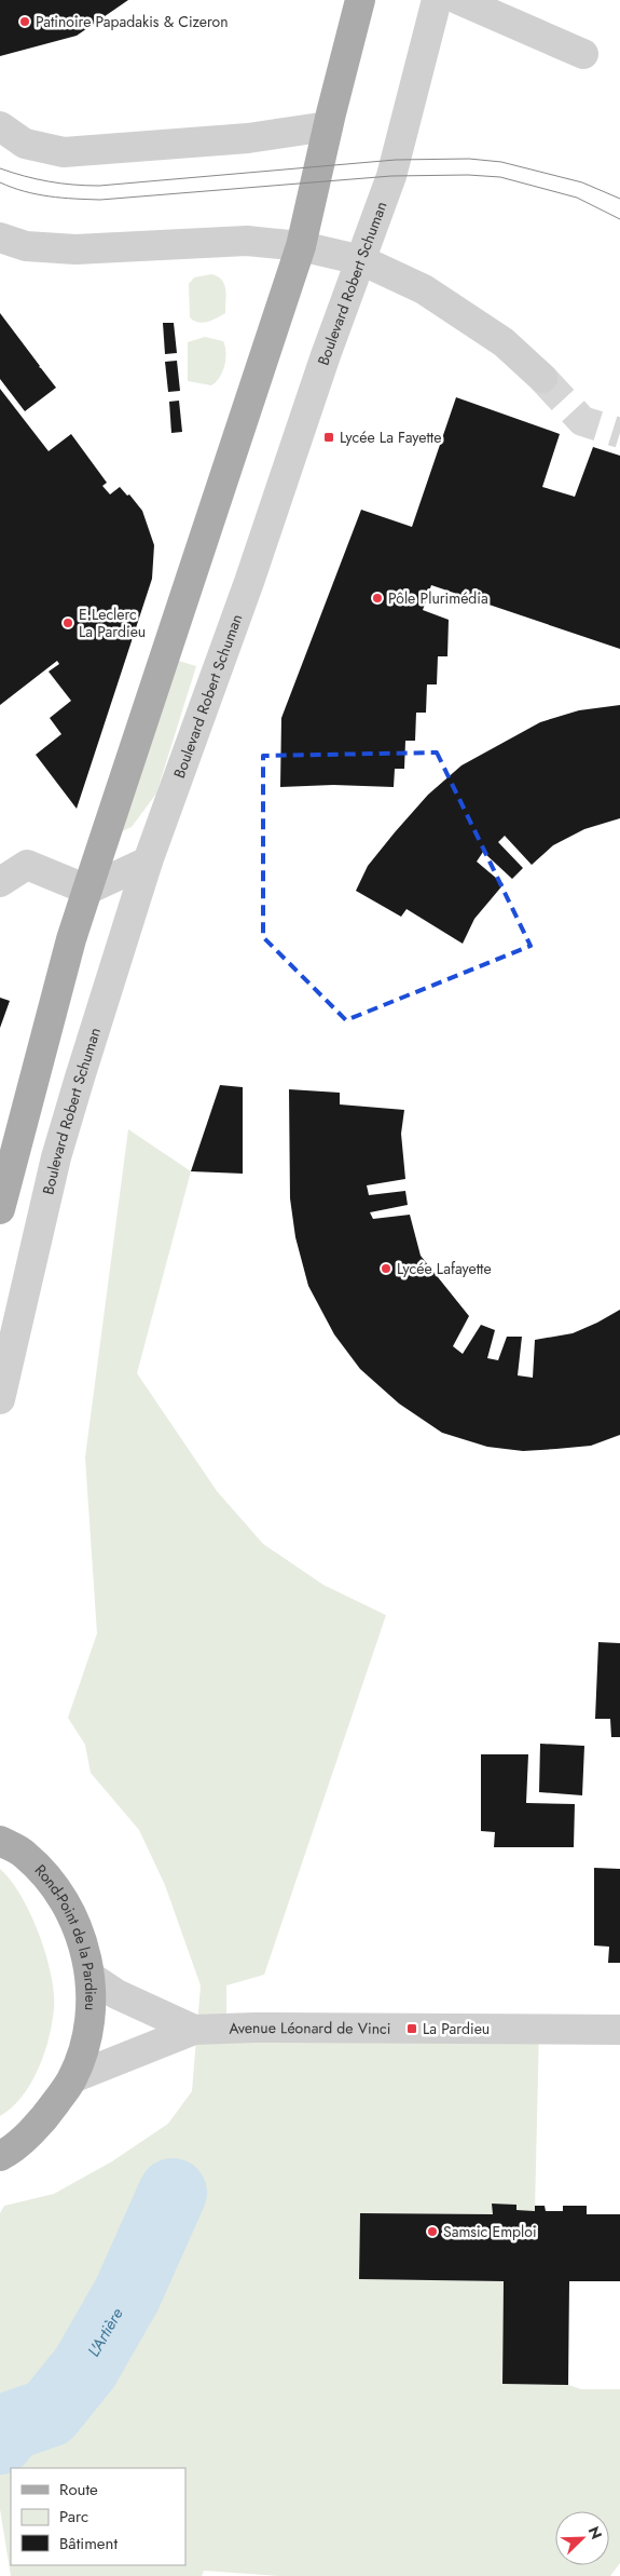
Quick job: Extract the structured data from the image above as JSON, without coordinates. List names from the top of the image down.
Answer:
{
  "streets": {
    "main road": ["Rond-Point de la Pardieu"],
    "street": ["Boulevard Robert Schuman", "Avenue Léonard de Vinci"]
  },
  "crossings": [
    ["Rond-Point de la Pardieu", "Avenue Léonard de Vinci"]
  ],
  "water": ["L'Artière"],
  "places": {
    "other": [
      "Patinoire Papadakis & Cizeron",
      "Pôle Plurimédia",
      "E.Leclerc La Pardieu",
      "Lycée Lafayette",
      "Samsic Emploi"
    ],
    "transit": ["Lycée La Fayette", "La Pardieu"]
  },
  "legend": ["Route", "Parc", "Bâtiment"],
  "north": "top right"
}
